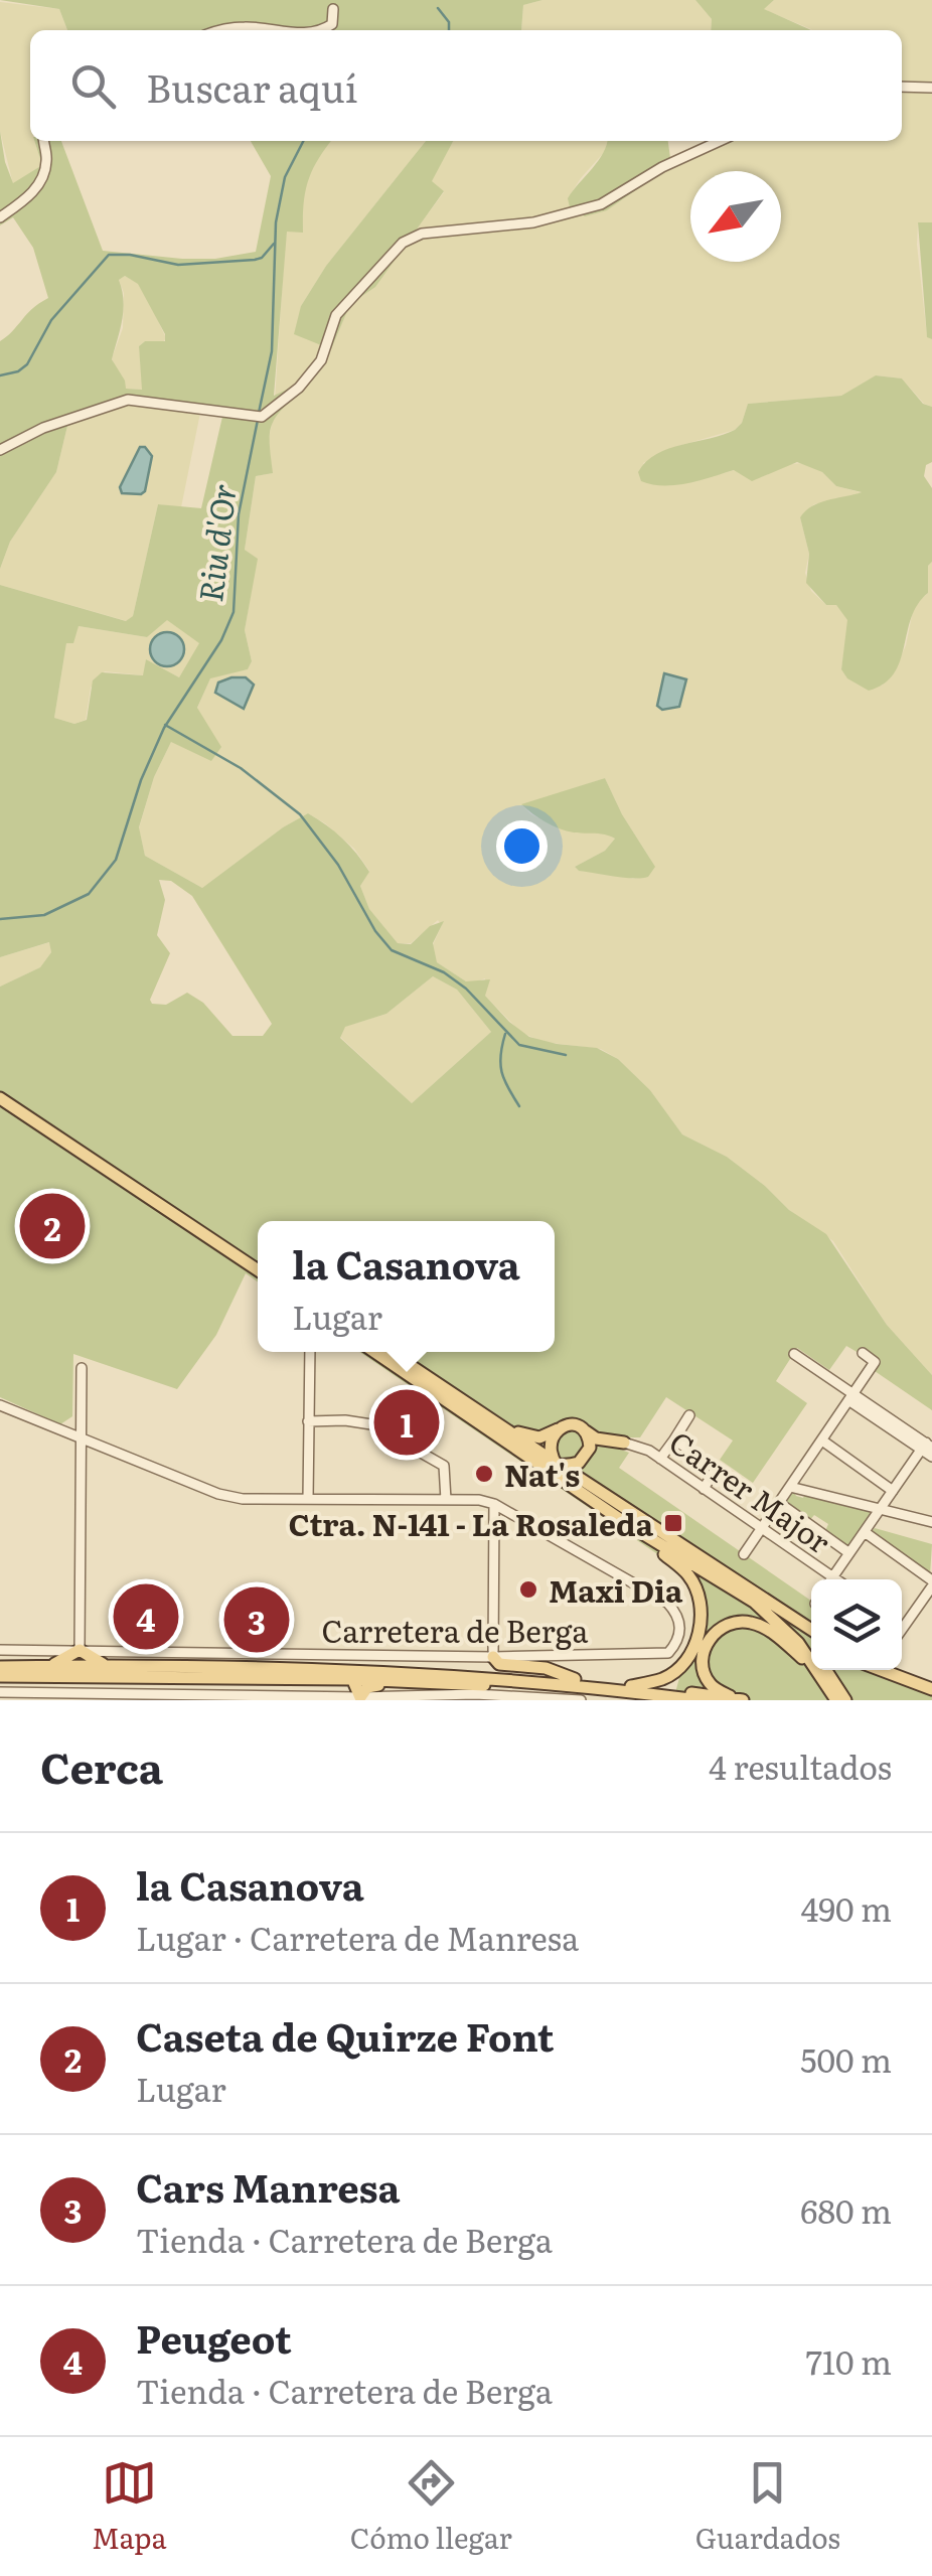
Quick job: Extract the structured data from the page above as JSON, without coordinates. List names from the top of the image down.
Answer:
{
  "streets": {
    "street": ["Carrer Major", "Carretera de Berga"]
  },
  "water": ["Riu d'Or"],
  "places": {
    "other": ["Nat's", "Maxi Dia"],
    "transit": ["Ctra. N-141 - La Rosaleda"]
  },
  "north": "bottom left",
  "page": {
    "search": "Buscar aquí",
    "pins": [
      "2",
      "1",
      "4",
      "3"
    ],
    "popup": ["la Casanova", "Lugar"],
    "heading": ["Cerca", "4 resultados"],
    "list": [
      {
        "mark": "1",
        "name": "la Casanova",
        "note": "Lugar · Carretera de Manresa",
        "value": "490 m"
      },
      {
        "mark": "2",
        "name": "Caseta de Quirze Font",
        "note": "Lugar",
        "value": "500 m"
      },
      {
        "mark": "3",
        "name": "Cars Manresa",
        "note": "Tienda · Carretera de Berga",
        "value": "680 m"
      },
      {
        "mark": "4",
        "name": "Peugeot",
        "note": "Tienda · Carretera de Berga",
        "value": "710 m"
      }
    ],
    "nav": ["Mapa", "Cómo llegar", "Guardados"]
  }
}
